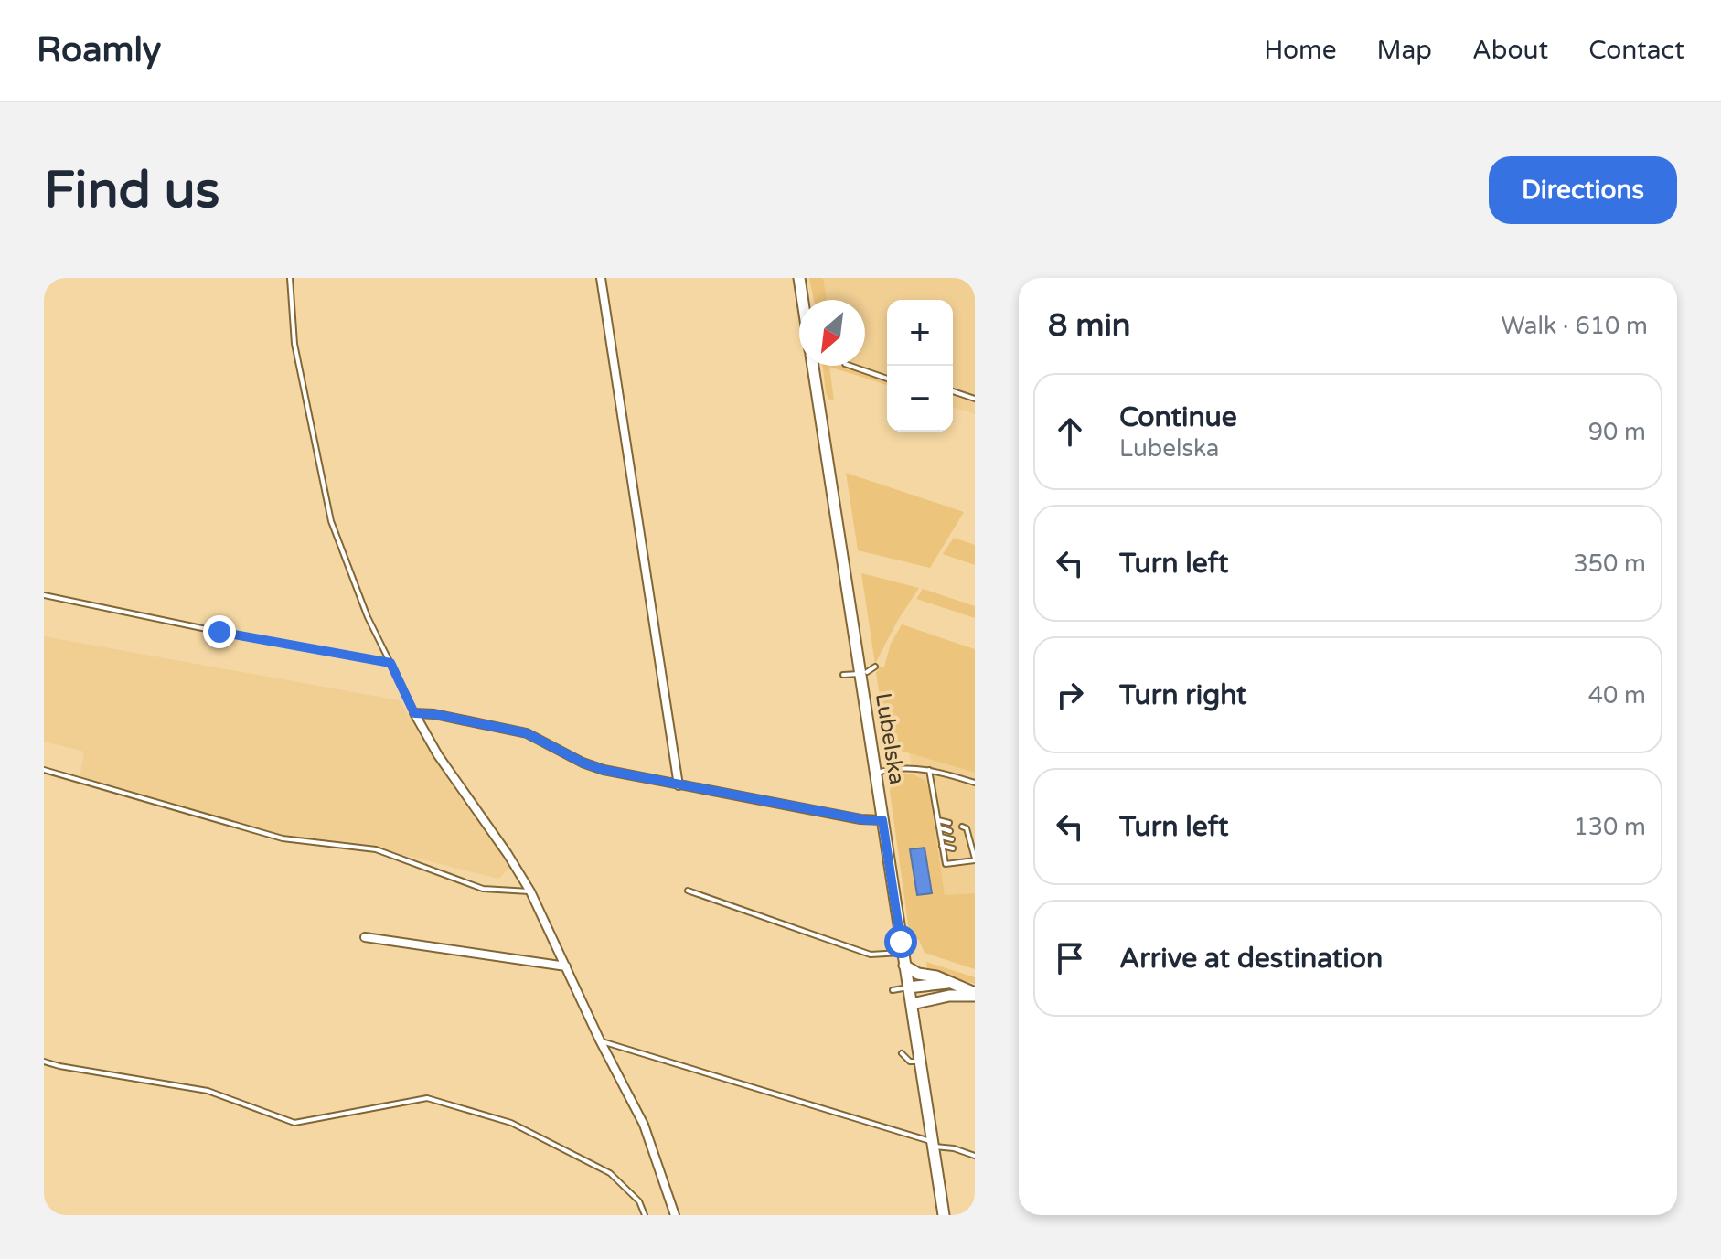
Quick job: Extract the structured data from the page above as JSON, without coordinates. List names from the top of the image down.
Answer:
{
  "streets": {
    "main road": ["Lubelska"]
  },
  "north": "bottom left",
  "page": {
    "header": "Roamly",
    "nav": [
      "Home",
      "Map",
      "About",
      "Contact"
    ],
    "buttons": "Directions",
    "title": "Find us",
    "heading": ["8 min", "Walk · 610 m"],
    "map_buttons": ["+", "−"],
    "list": [
      ["Continue", "Lubelska", "90 m"],
      ["Turn left", "350 m"],
      ["Turn right", "40 m"],
      ["Turn left", "130 m"],
      "Arrive at destination"
    ]
  }
}
